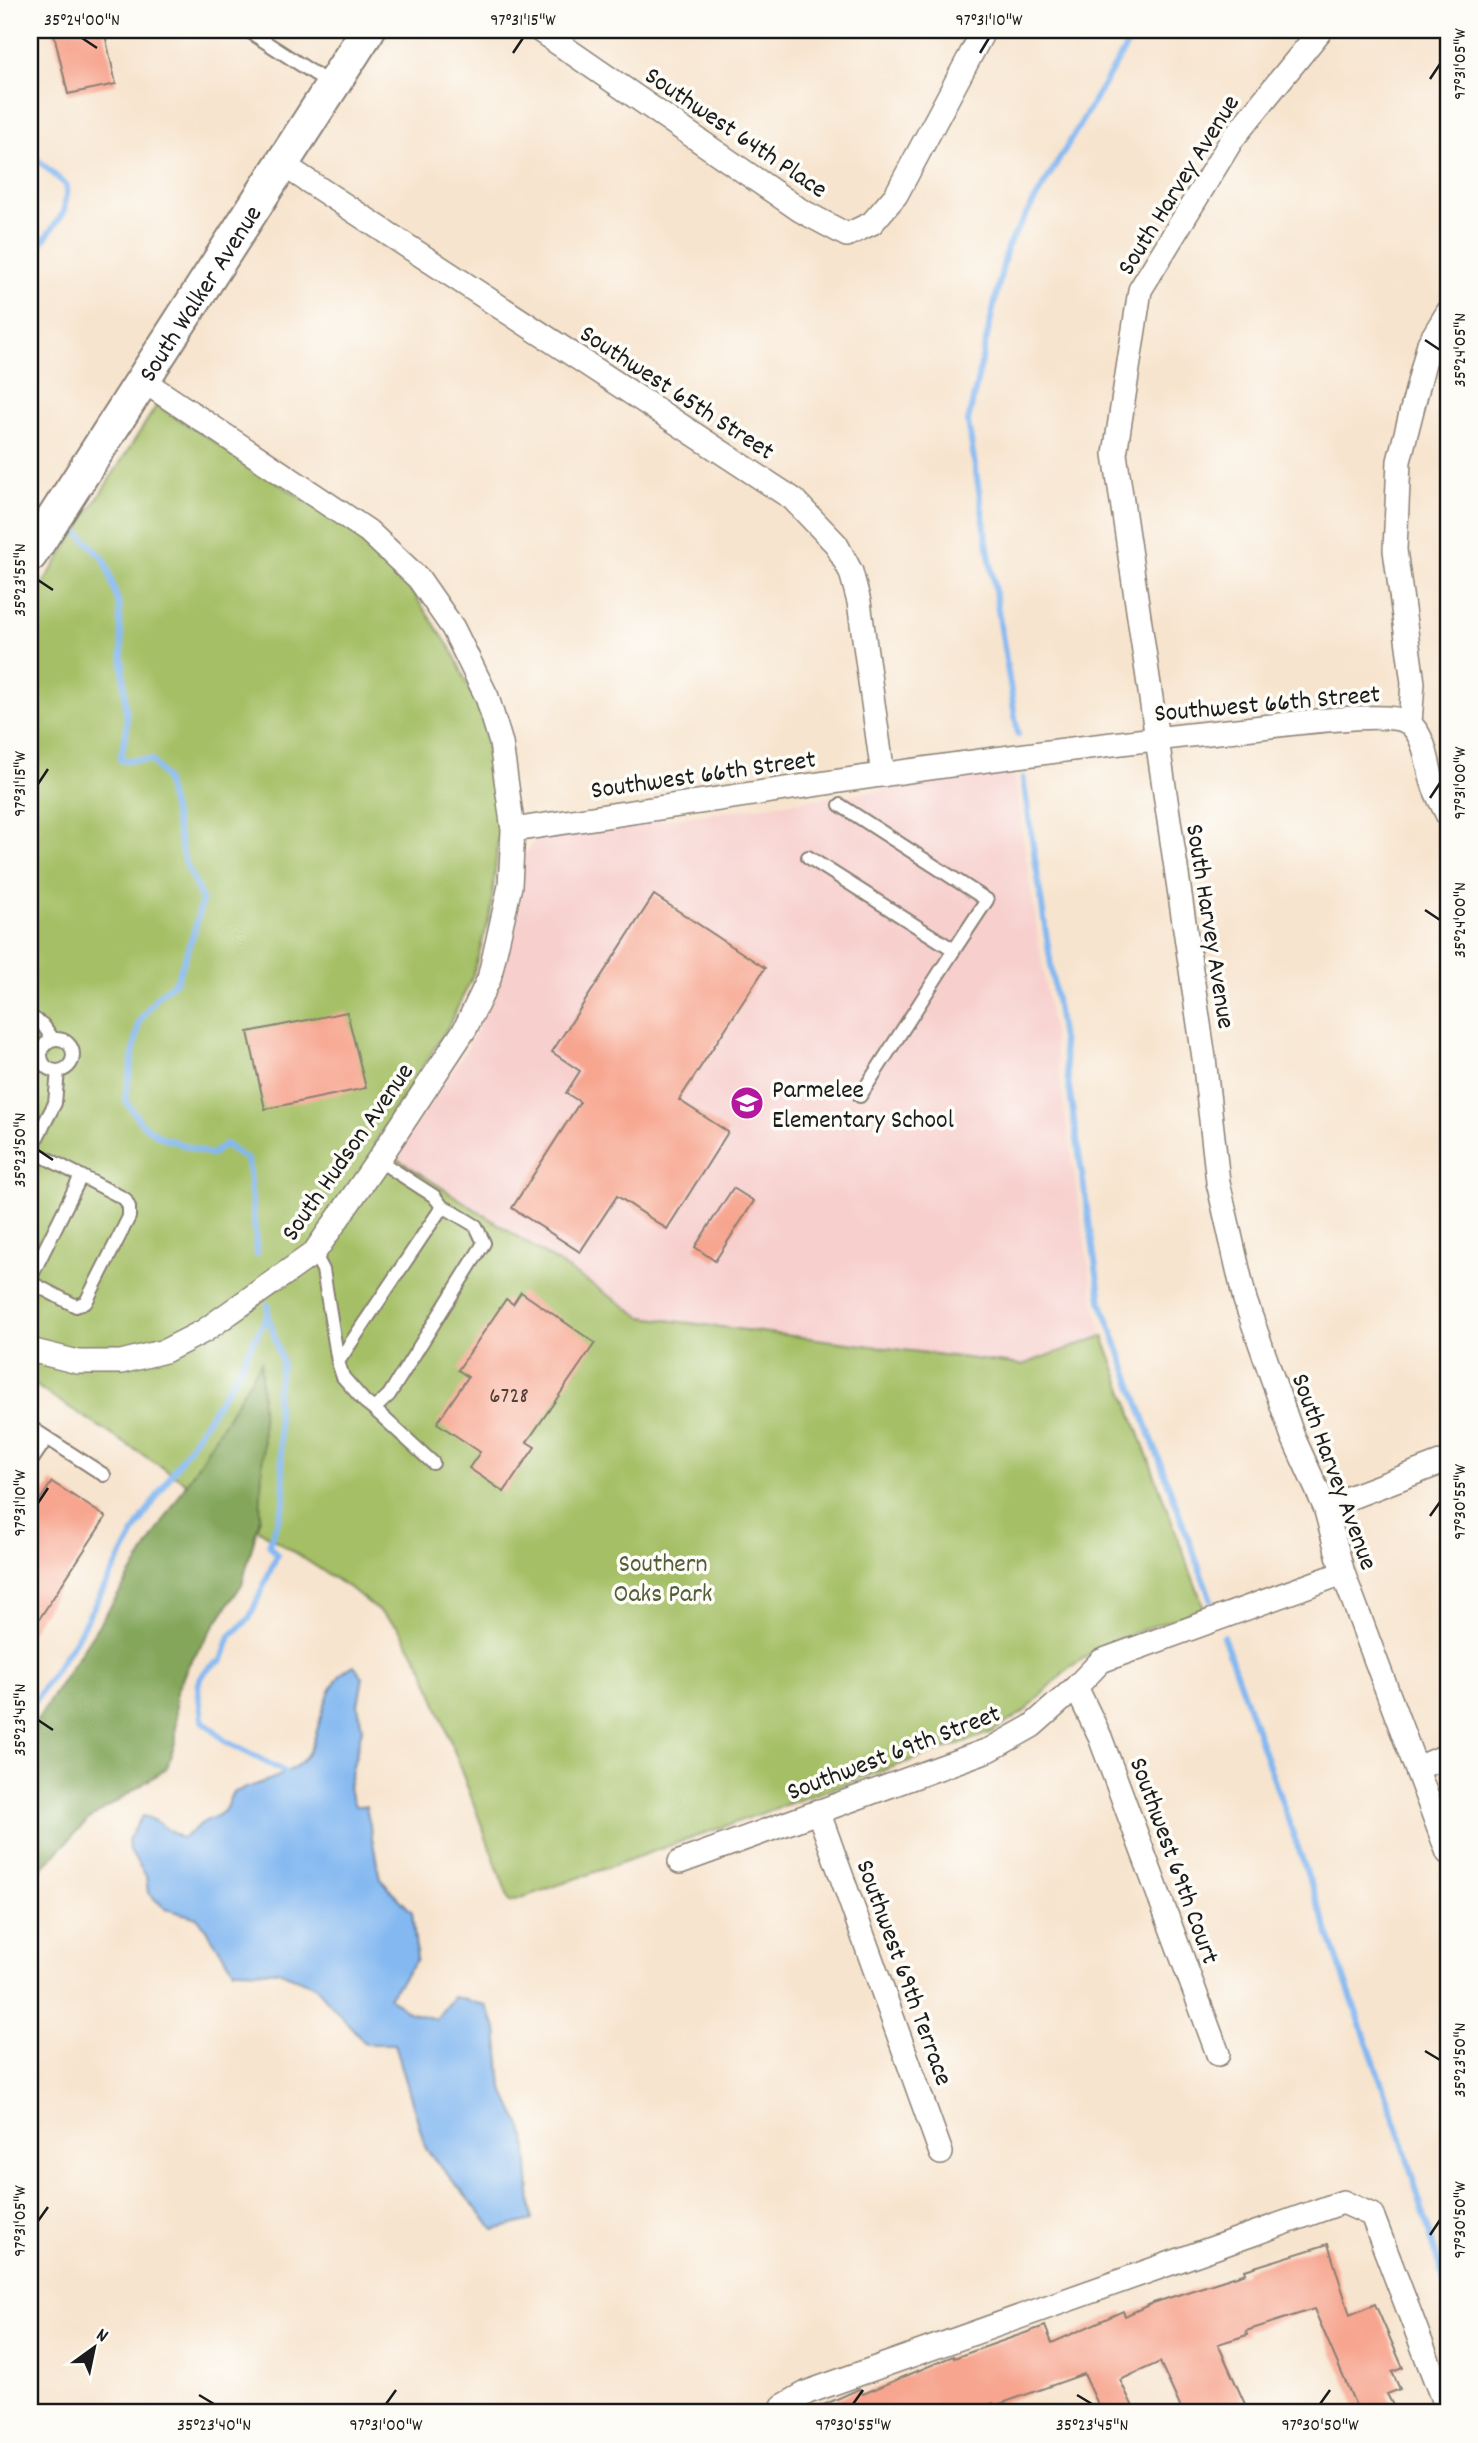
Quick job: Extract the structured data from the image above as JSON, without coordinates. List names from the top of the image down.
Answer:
{
  "streets": {
    "main road": ["South Walker Avenue"],
    "street": [
      "Southwest 64th Place",
      "South Harvey Avenue",
      "Southwest 65th Street",
      "Southwest 66th Street",
      "South Hudson Avenue",
      "Southwest 69th Street",
      "Southwest 69th Court",
      "Southwest 69th Terrace"
    ]
  },
  "crossings": [
    ["South Harvey Avenue", "Southwest 66th Street"],
    ["South Harvey Avenue", "Southwest 69th Street"],
    ["South Walker Avenue", "Southwest 65th Street"],
    ["Southwest 65th Street", "Southwest 66th Street"],
    ["Southwest 66th Street", "South Hudson Avenue"],
    ["Southwest 69th Street", "Southwest 69th Court"],
    ["Southwest 69th Street", "Southwest 69th Terrace"]
  ],
  "parks": ["Southern Oaks Park"],
  "places": {
    "school or university": ["Parmelee Elementary School"]
  },
  "house_numbers": ["6728"],
  "north": "top right",
  "coordinates": [
    "35°24'00\"N",
    "97°31'15\"W",
    "97°31'10\"W",
    "97°31'05\"W",
    "35°24'05\"N",
    "35°23'55\"N",
    "97°31'00\"W",
    "35°23'50\"N",
    "97°30'55\"W",
    "35°23'45\"N",
    "97°30'50\"W",
    "35°23'40\"N"
  ]
}
